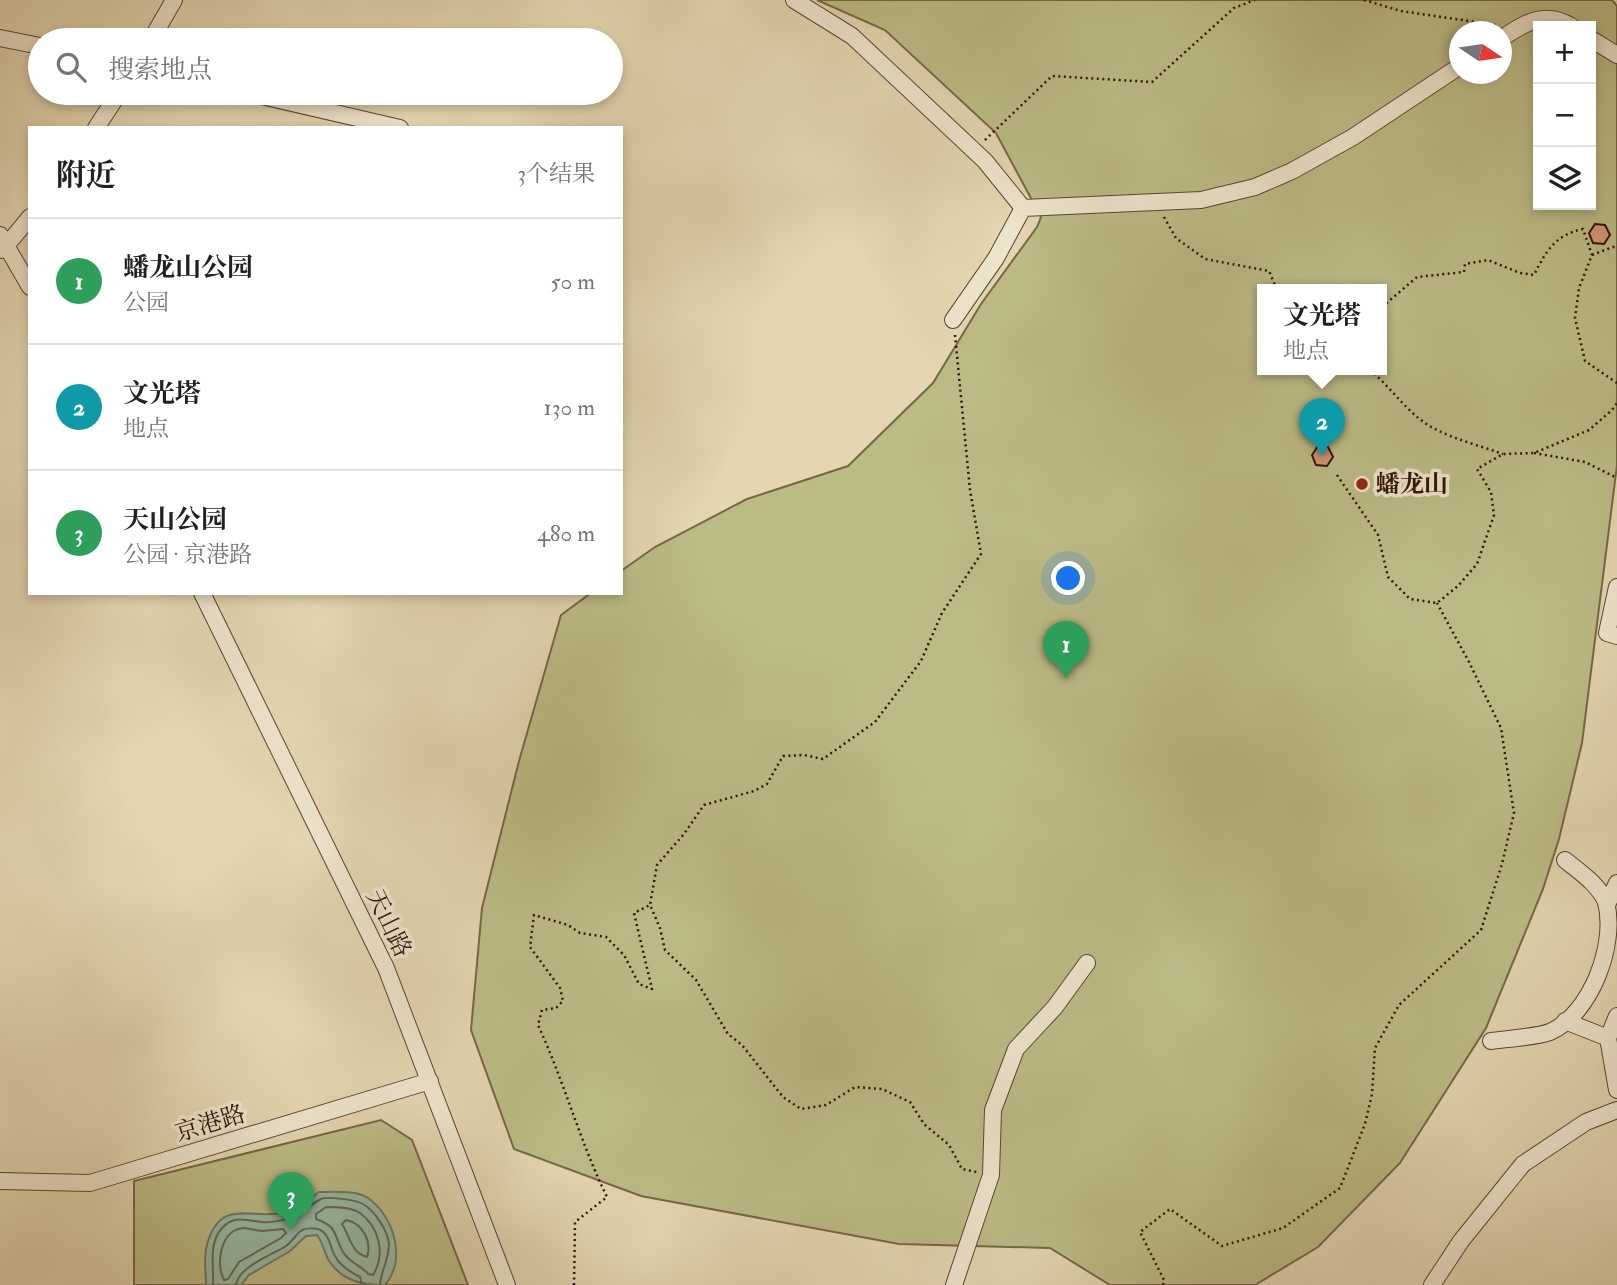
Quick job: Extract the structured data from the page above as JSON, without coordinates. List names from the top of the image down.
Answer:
{
  "streets": {
    "street": ["天山路", "京港路"]
  },
  "crossings": [
    ["天山路", "京港路"]
  ],
  "places": ["蟠龙山"],
  "north": "right",
  "page": {
    "map_buttons": ["+", "−"],
    "search": "搜索地点",
    "heading": ["附近", "3个结果"],
    "list": [
      {
        "mark": "1",
        "name": "蟠龙山公园",
        "note": "公园",
        "value": "50 m"
      },
      {
        "mark": "2",
        "name": "文光塔",
        "note": "地点",
        "value": "130 m"
      },
      {
        "mark": "3",
        "name": "天山公园",
        "note": "公园 · 京港路",
        "value": "480 m"
      }
    ],
    "popup": ["文光塔", "地点"],
    "pins": ["2", "1", "3"]
  }
}
